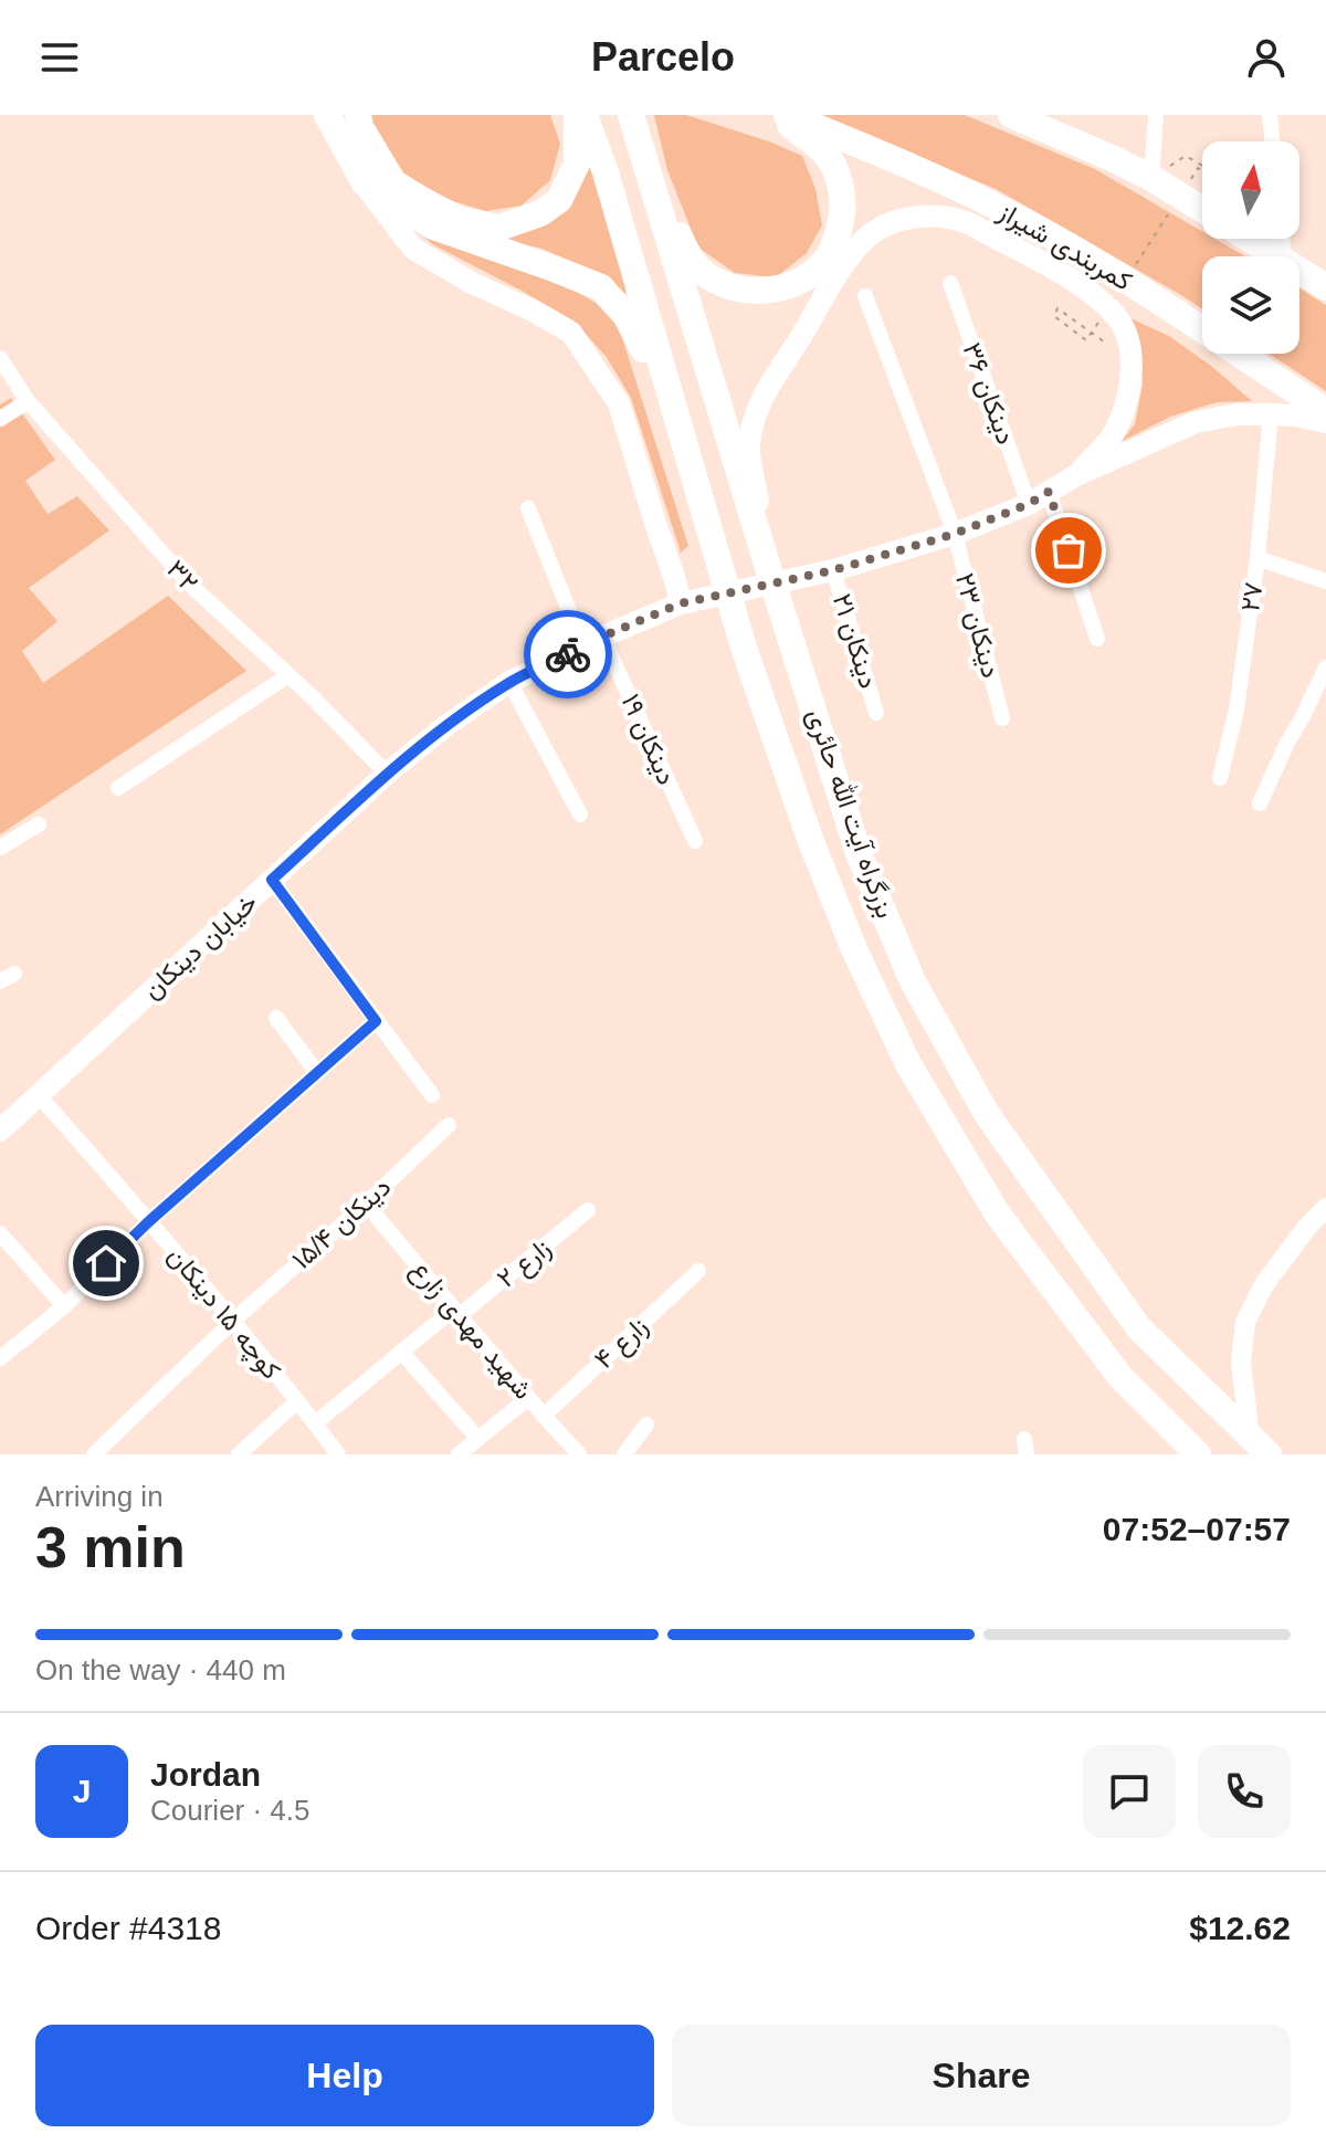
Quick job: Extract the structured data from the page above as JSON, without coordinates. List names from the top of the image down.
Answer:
{
  "streets": {
    "highway": ["کمربندی شیراز", "بزرگراه آیت الله حائری"],
    "main road": ["خیابان دینکان"],
    "street": [
      "۳۶ دینکان",
      "۳۲",
      "۲۷",
      "۲۳ دینکان",
      "۲۱ دینکان",
      "۱۹ دینکان",
      "۱۵/۴ دینکان",
      "۲ زارع",
      "کوچه ۱۵ دینکان",
      "شهید مهدی زارع",
      "۴ زارع"
    ]
  },
  "crossings": [
    ["۳۶ دینکان", "خیابان دینکان"],
    ["۳۲", "خیابان دینکان"],
    ["۲۳ دینکان", "خیابان دینکان"],
    ["۲۱ دینکان", "خیابان دینکان"],
    ["۱۹ دینکان", "خیابان دینکان"],
    ["خیابان دینکان", "کوچه ۱۵ دینکان"],
    ["۱۵/۴ دینکان", "کوچه ۱۵ دینکان"],
    ["۱۵/۴ دینکان", "شهید مهدی زارع"],
    ["۲ زارع", "کوچه ۱۵ دینکان"],
    ["۲ زارع", "شهید مهدی زارع"],
    ["شهید مهدی زارع", "۴ زارع"]
  ],
  "north": "top",
  "page": {
    "header": "Parcelo",
    "heading": ["3 min", "Arriving in", "07:52–07:57"],
    "panel": [
      "Jordan",
      "Courier · 4.5",
      "Order #4318",
      "$12.62"
    ],
    "bar": "On the way · 440 m",
    "round": "J",
    "buttons": ["Help", "Share"]
  }
}
